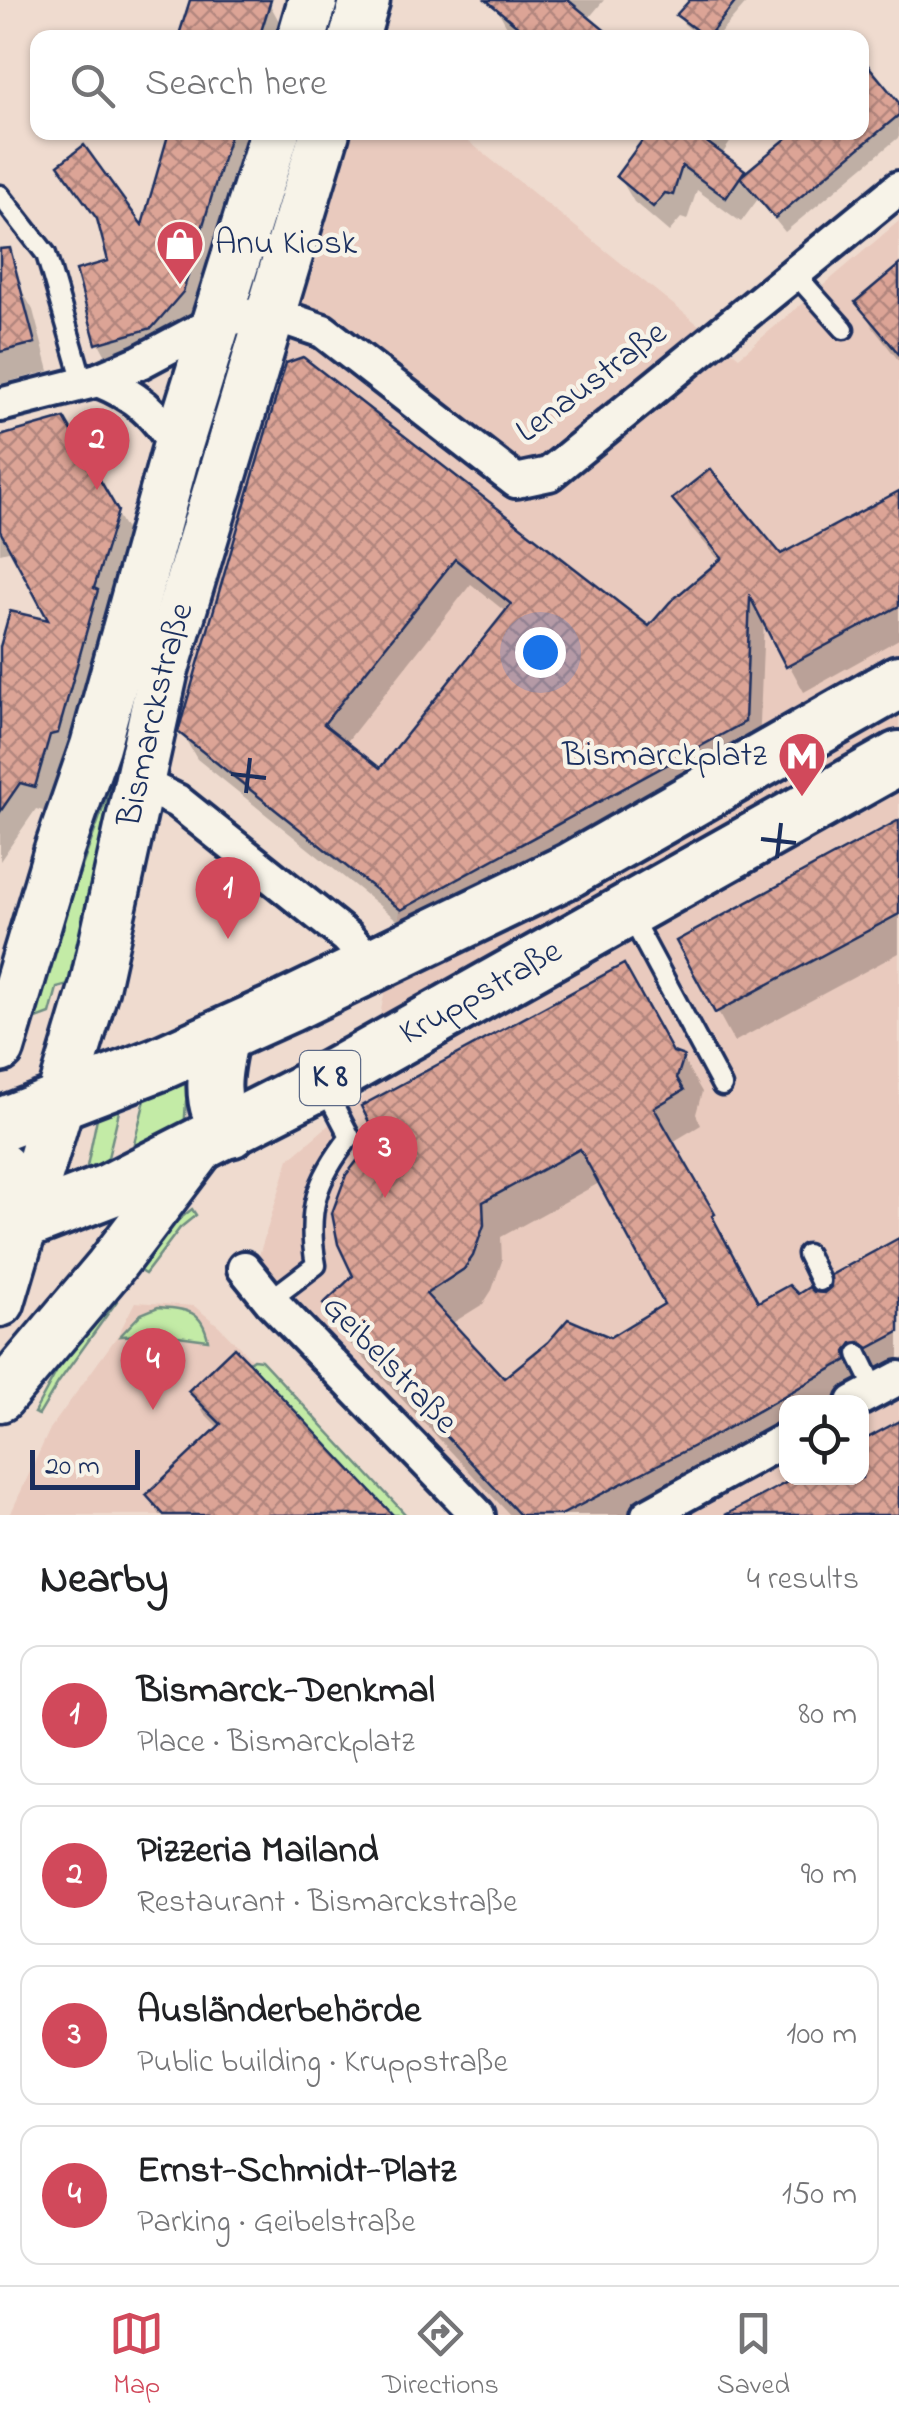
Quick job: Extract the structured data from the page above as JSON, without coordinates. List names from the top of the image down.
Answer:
{
  "streets": {
    "main road": ["Bismarckstraße", "Kruppstraße", "K 8"],
    "street": ["Lenaustraße", "Geibelstraße"]
  },
  "crossings": [
    ["Lenaustraße", "Bismarckstraße"],
    ["Bismarckstraße", "Kruppstraße"]
  ],
  "places": {
    "shop": ["Anu Kiosk"],
    "metro station": ["Bismarckplatz"]
  },
  "scale_bar": "20 m",
  "page": {
    "search": "Search here",
    "pins": [
      "2",
      "1",
      "3",
      "4"
    ],
    "scale": "20 m",
    "heading": ["Nearby", "4 results"],
    "list": [
      {
        "mark": "1",
        "name": "Bismarck-Denkmal",
        "note": "Place · Bismarckplatz",
        "value": "80 m"
      },
      {
        "mark": "2",
        "name": "Pizzeria Mailand",
        "note": "Restaurant · Bismarckstraße",
        "value": "90 m"
      },
      {
        "mark": "3",
        "name": "Ausländerbehörde",
        "note": "Public building · Kruppstraße",
        "value": "100 m"
      },
      {
        "mark": "4",
        "name": "Ernst-Schmidt-Platz",
        "note": "Parking · Geibelstraße",
        "value": "150 m"
      }
    ],
    "nav": ["Map", "Directions", "Saved"]
  }
}
